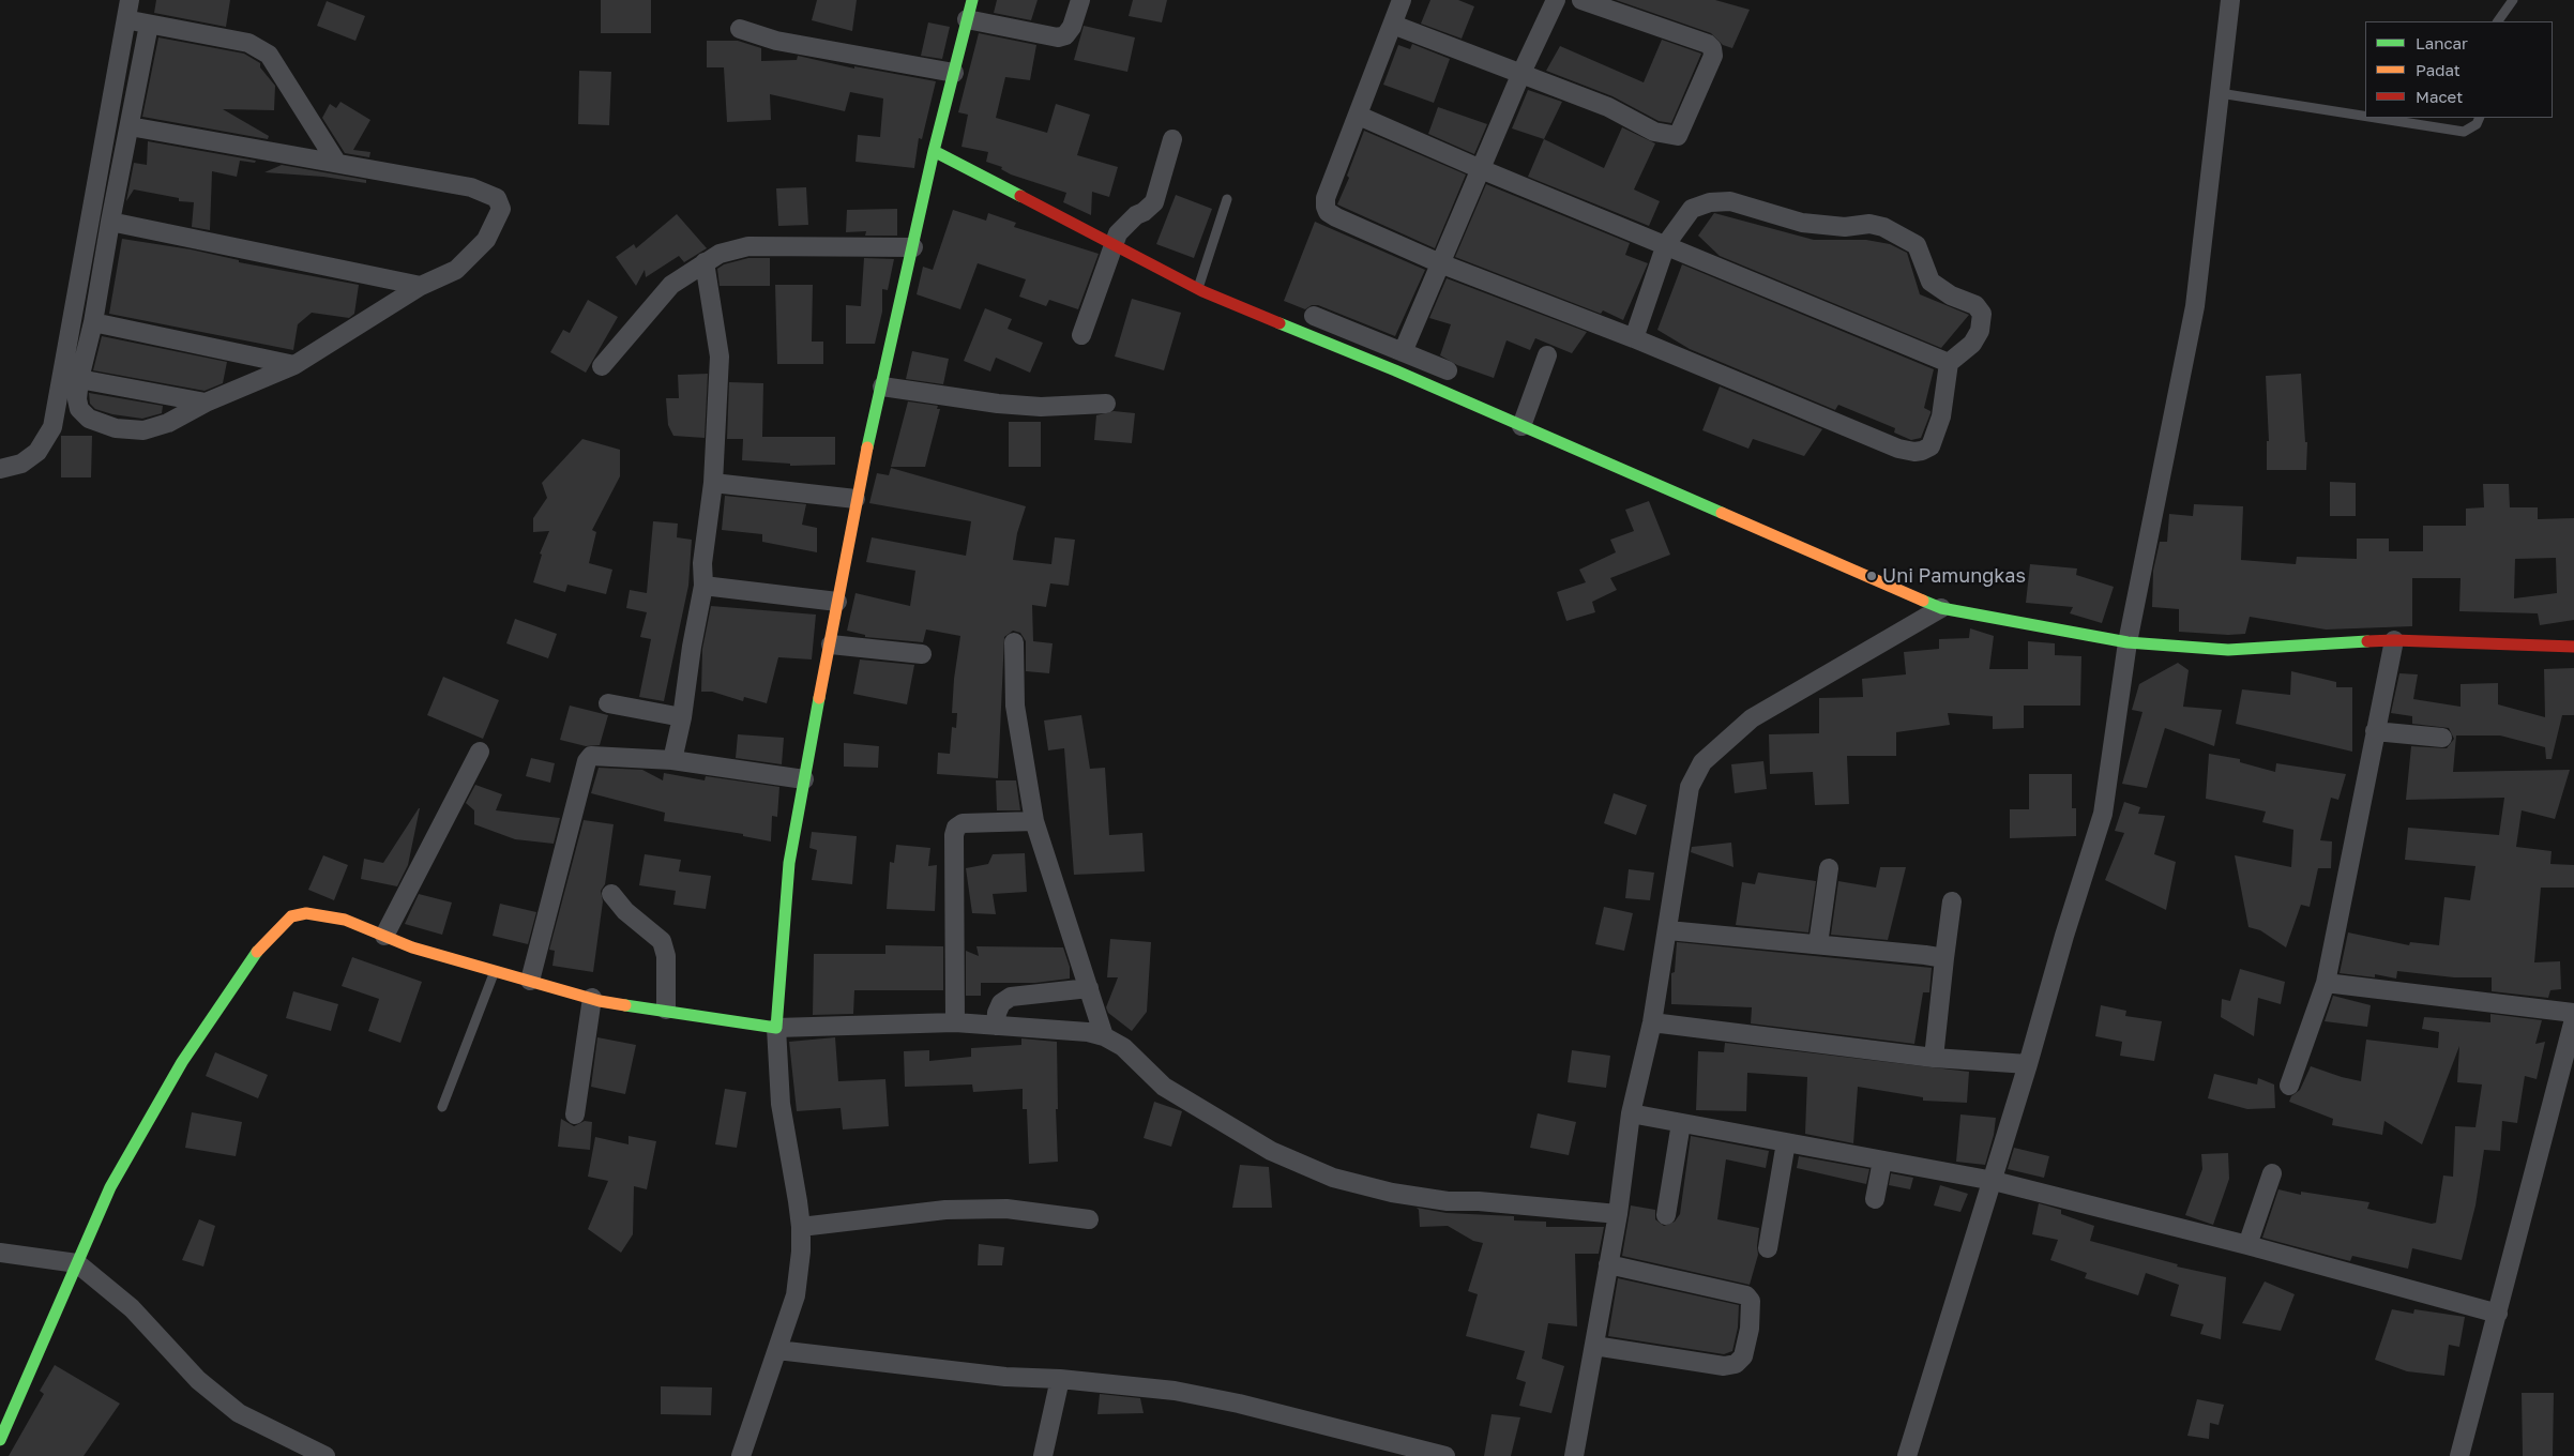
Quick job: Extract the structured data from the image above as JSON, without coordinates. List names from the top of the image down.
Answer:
{
  "places": ["Uni Pamungkas"],
  "legend": ["Lancar", "Padat", "Macet"]
}
